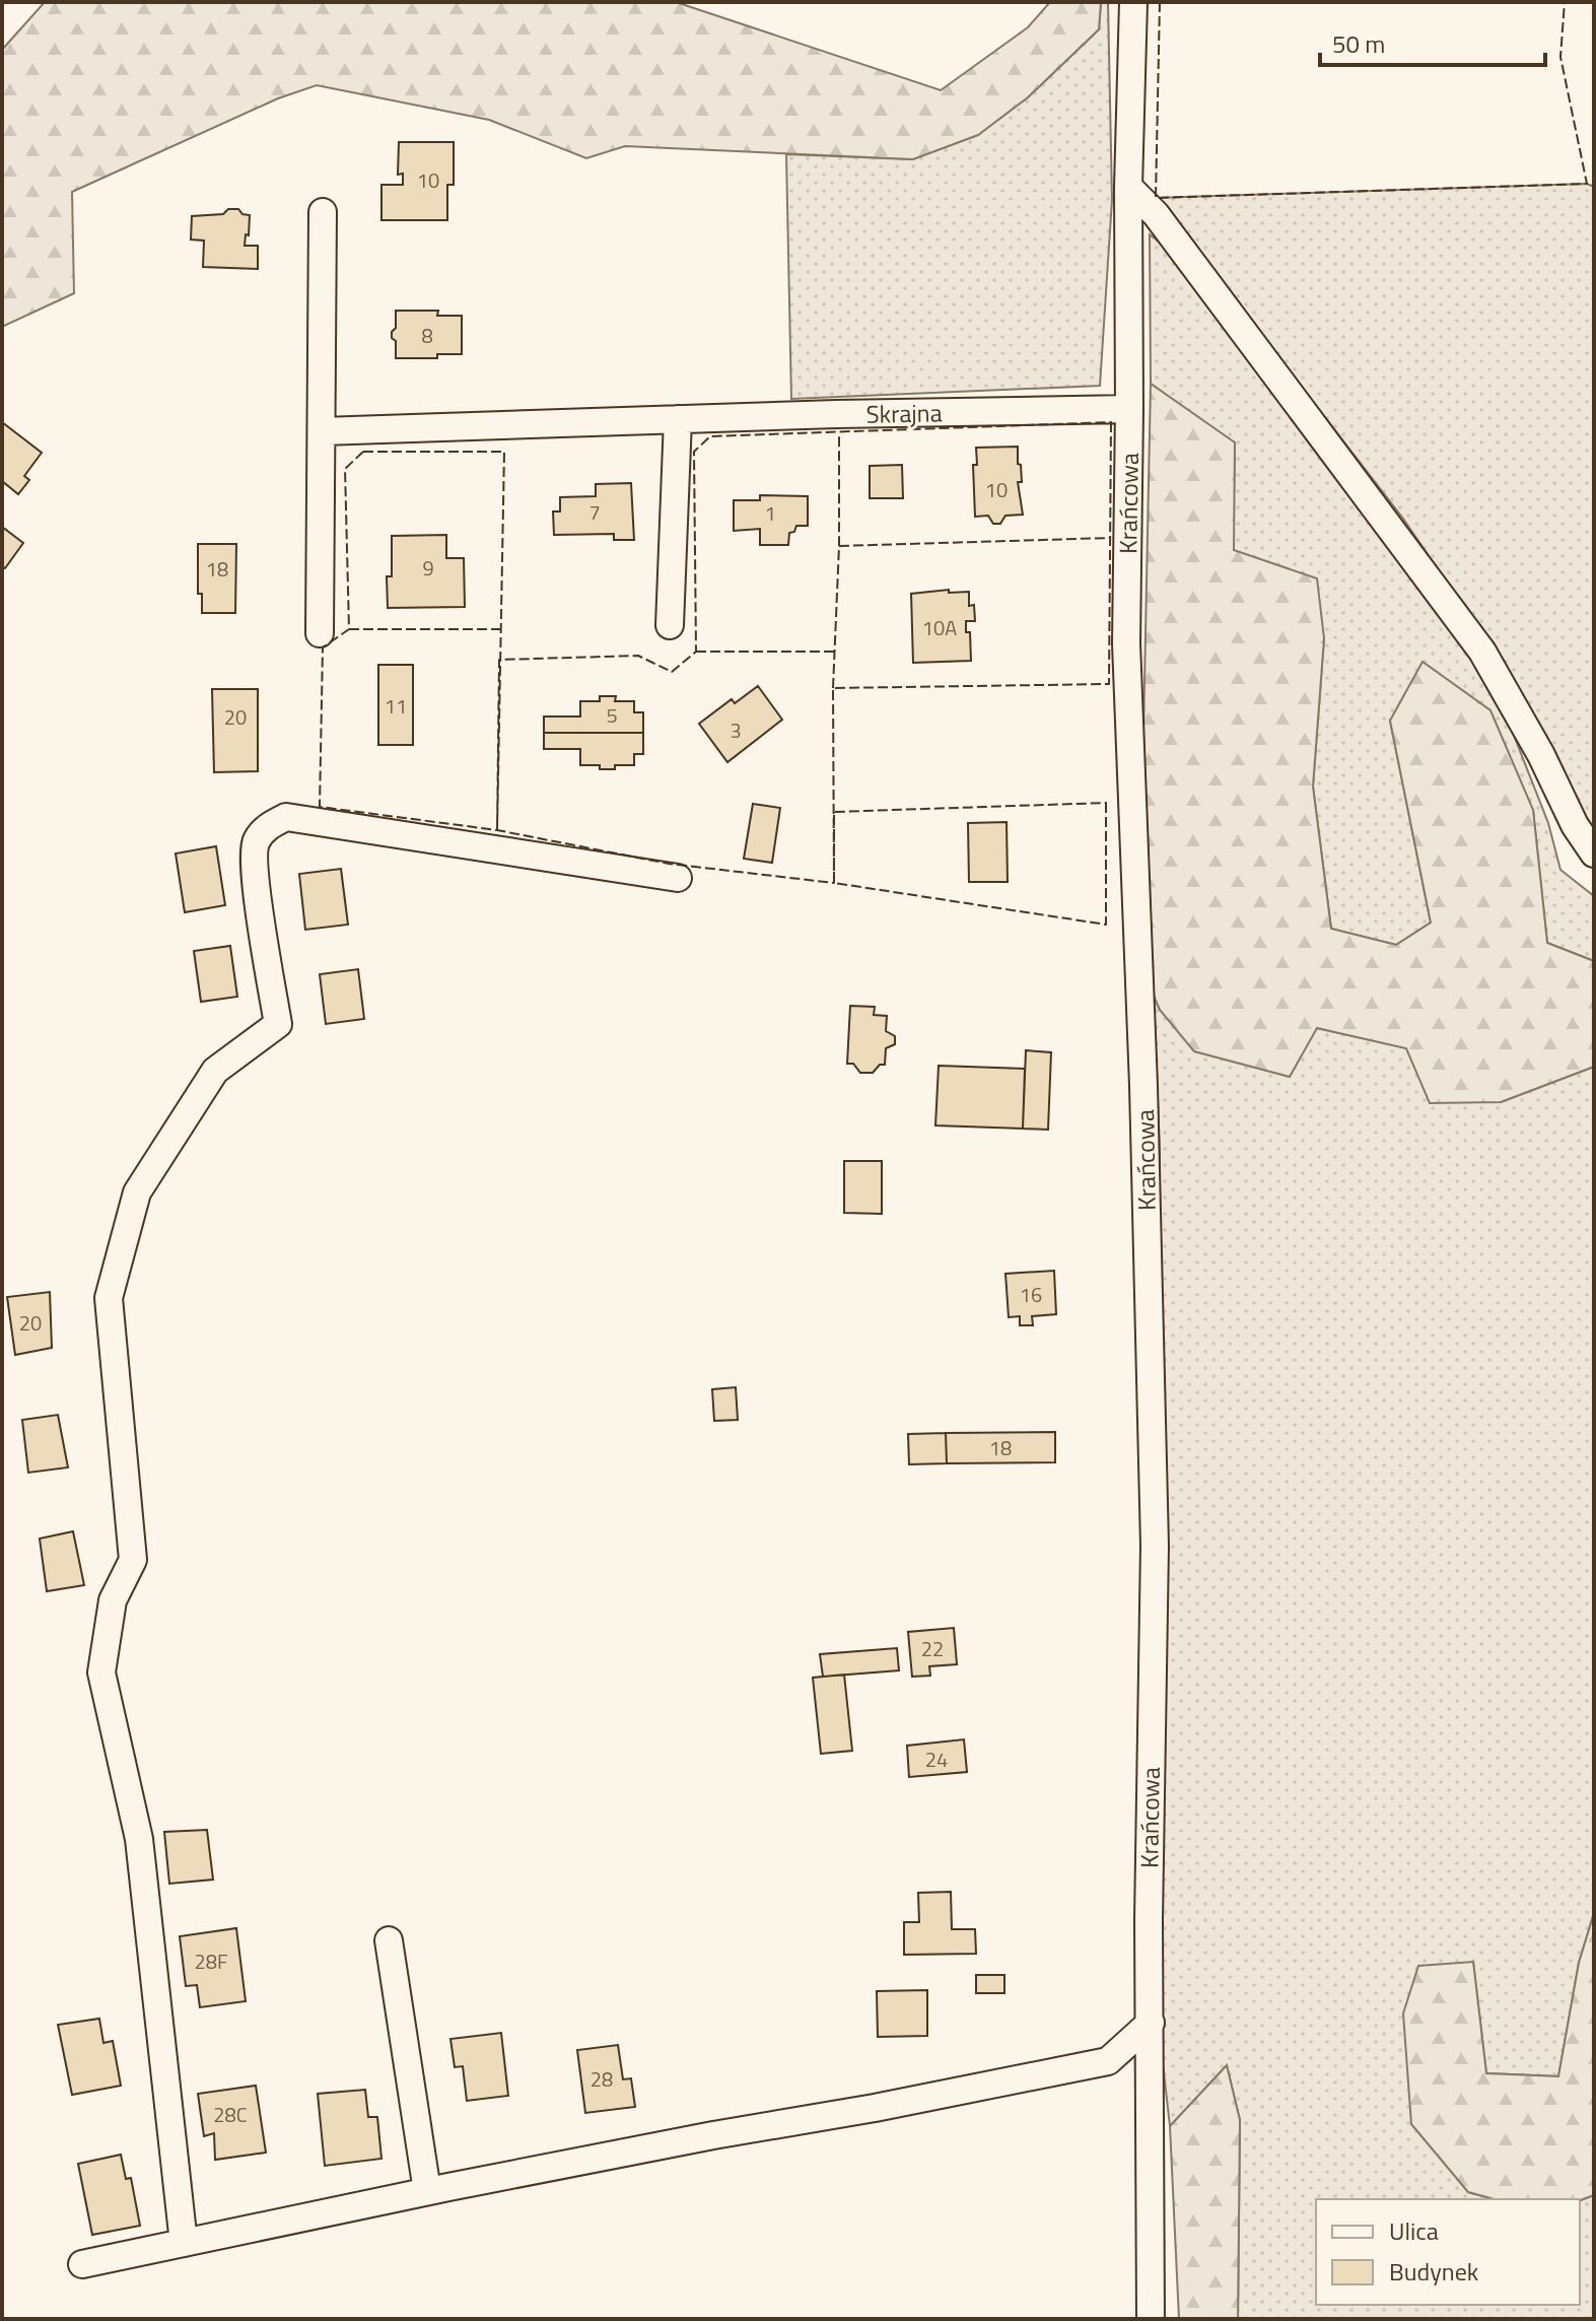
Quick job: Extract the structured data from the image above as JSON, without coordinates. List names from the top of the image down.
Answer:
{
  "streets": {
    "street": ["Skrajna", "Krańcowa"]
  },
  "crossings": [
    ["Skrajna", "Krańcowa"]
  ],
  "house_numbers": [
    "10",
    "8",
    "10",
    "7",
    "1",
    "9",
    "18",
    "10A",
    "11",
    "5",
    "20",
    "3",
    "16",
    "20",
    "18",
    "22",
    "24",
    "28F",
    "28",
    "28C"
  ],
  "legend": ["Ulica", "Budynek"],
  "scale_bar": "50 m"
}
